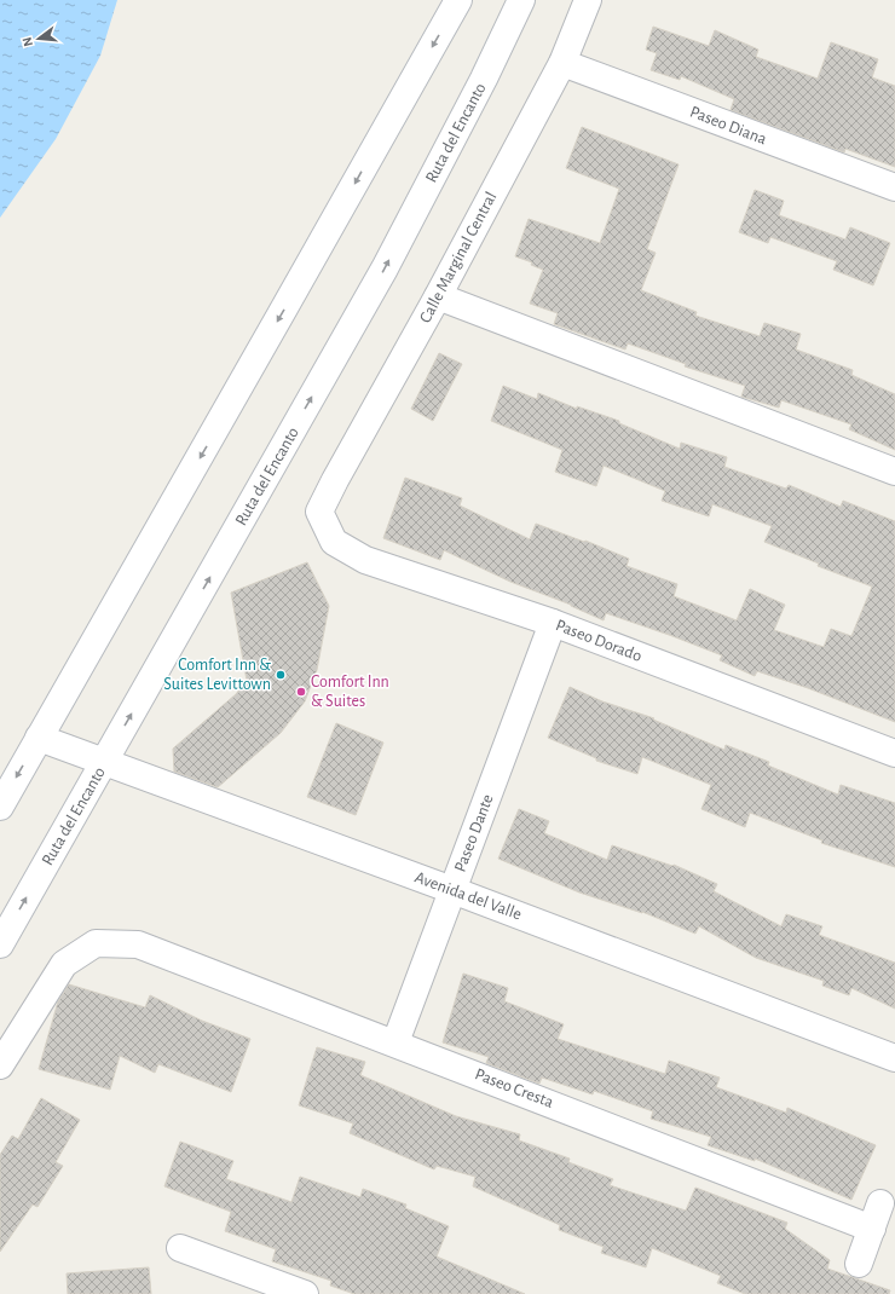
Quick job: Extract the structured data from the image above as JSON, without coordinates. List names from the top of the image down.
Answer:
{
  "streets": {
    "street": [
      "Paseo Diana",
      "Ruta del Encanto",
      "Calle Marginal Central",
      "Paseo Dorado",
      "Paseo Dante",
      "Avenida del Valle",
      "Paseo Cresta"
    ]
  },
  "crossings": [
    ["Paseo Diana", "Calle Marginal Central"],
    ["Ruta del Encanto", "Avenida del Valle"],
    ["Calle Marginal Central", "Paseo Dorado"],
    ["Paseo Dorado", "Paseo Dante"],
    ["Paseo Dante", "Avenida del Valle"],
    ["Paseo Dante", "Paseo Cresta"]
  ],
  "places": ["Comfort Inn & Suites Levittown", "Comfort Inn & Suites"],
  "north": "left"
}
